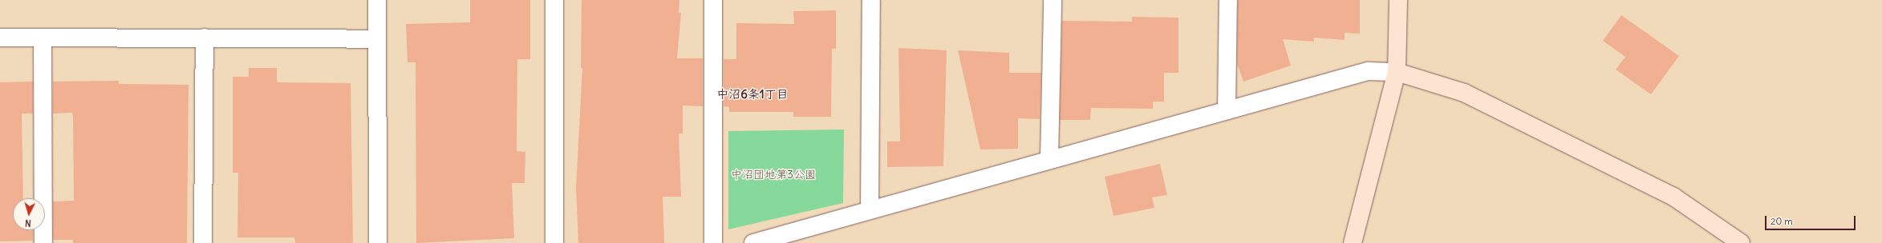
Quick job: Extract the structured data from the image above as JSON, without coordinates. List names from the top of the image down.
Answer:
{
  "districts": ["中沼6条1丁目"],
  "parks": ["中沼団地第3公園"],
  "scale_bar": "20 m",
  "north": "bottom"
}
